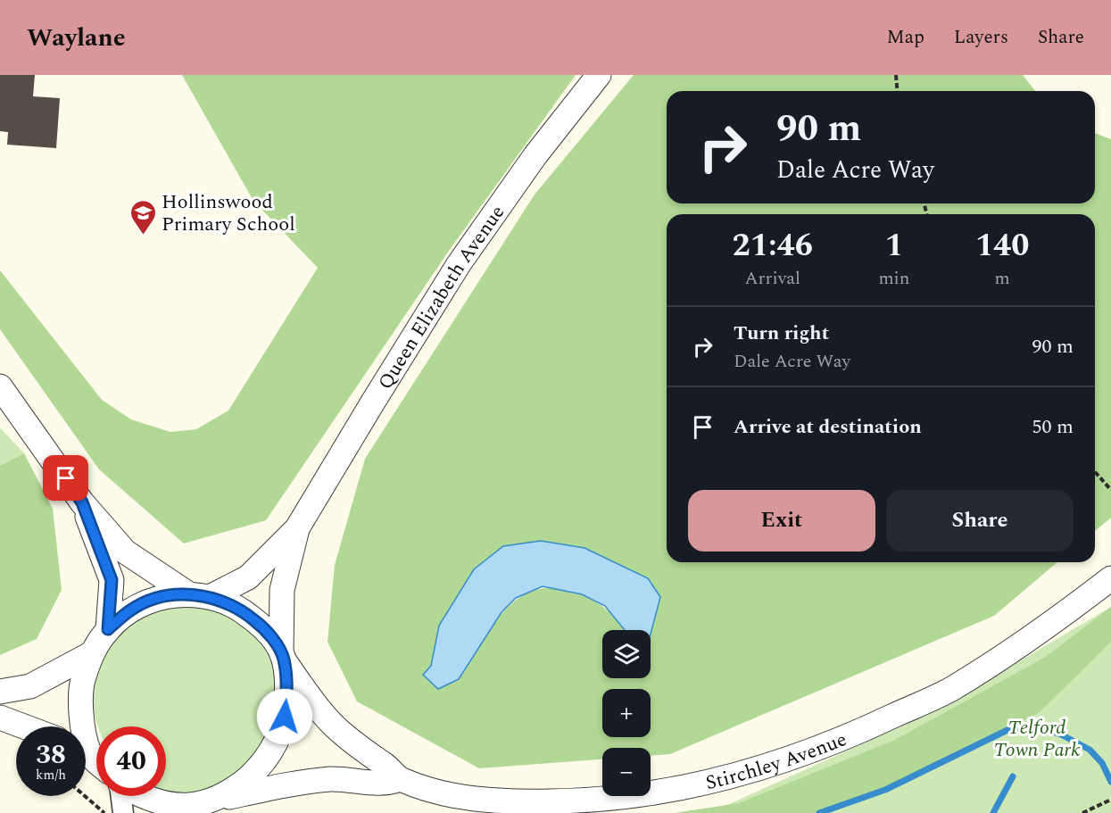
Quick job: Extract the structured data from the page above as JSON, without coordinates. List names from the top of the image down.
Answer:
{
  "streets": {
    "street": ["Queen Elizabeth Avenue", "Stirchley Avenue"]
  },
  "parks": ["Telford Town Park"],
  "places": {
    "school or university": ["Hollinswood Primary School"]
  },
  "page": {
    "header": "Waylane",
    "nav": ["Map", "Layers", "Share"],
    "turn": ["90 m", "Dale Acre Way"],
    "eta": [
      "21:46",
      "Arrival",
      "1",
      "min",
      "140",
      "m"
    ],
    "list": [
      {
        "name": "Turn right",
        "note": "Dale Acre Way",
        "value": "90 m"
      },
      {
        "name": "Arrive at destination",
        "value": "50 m"
      }
    ],
    "buttons": ["Exit", "Share"],
    "map_buttons": ["+", "−"],
    "speed": "38 km/h",
    "limit": "40"
  }
}
